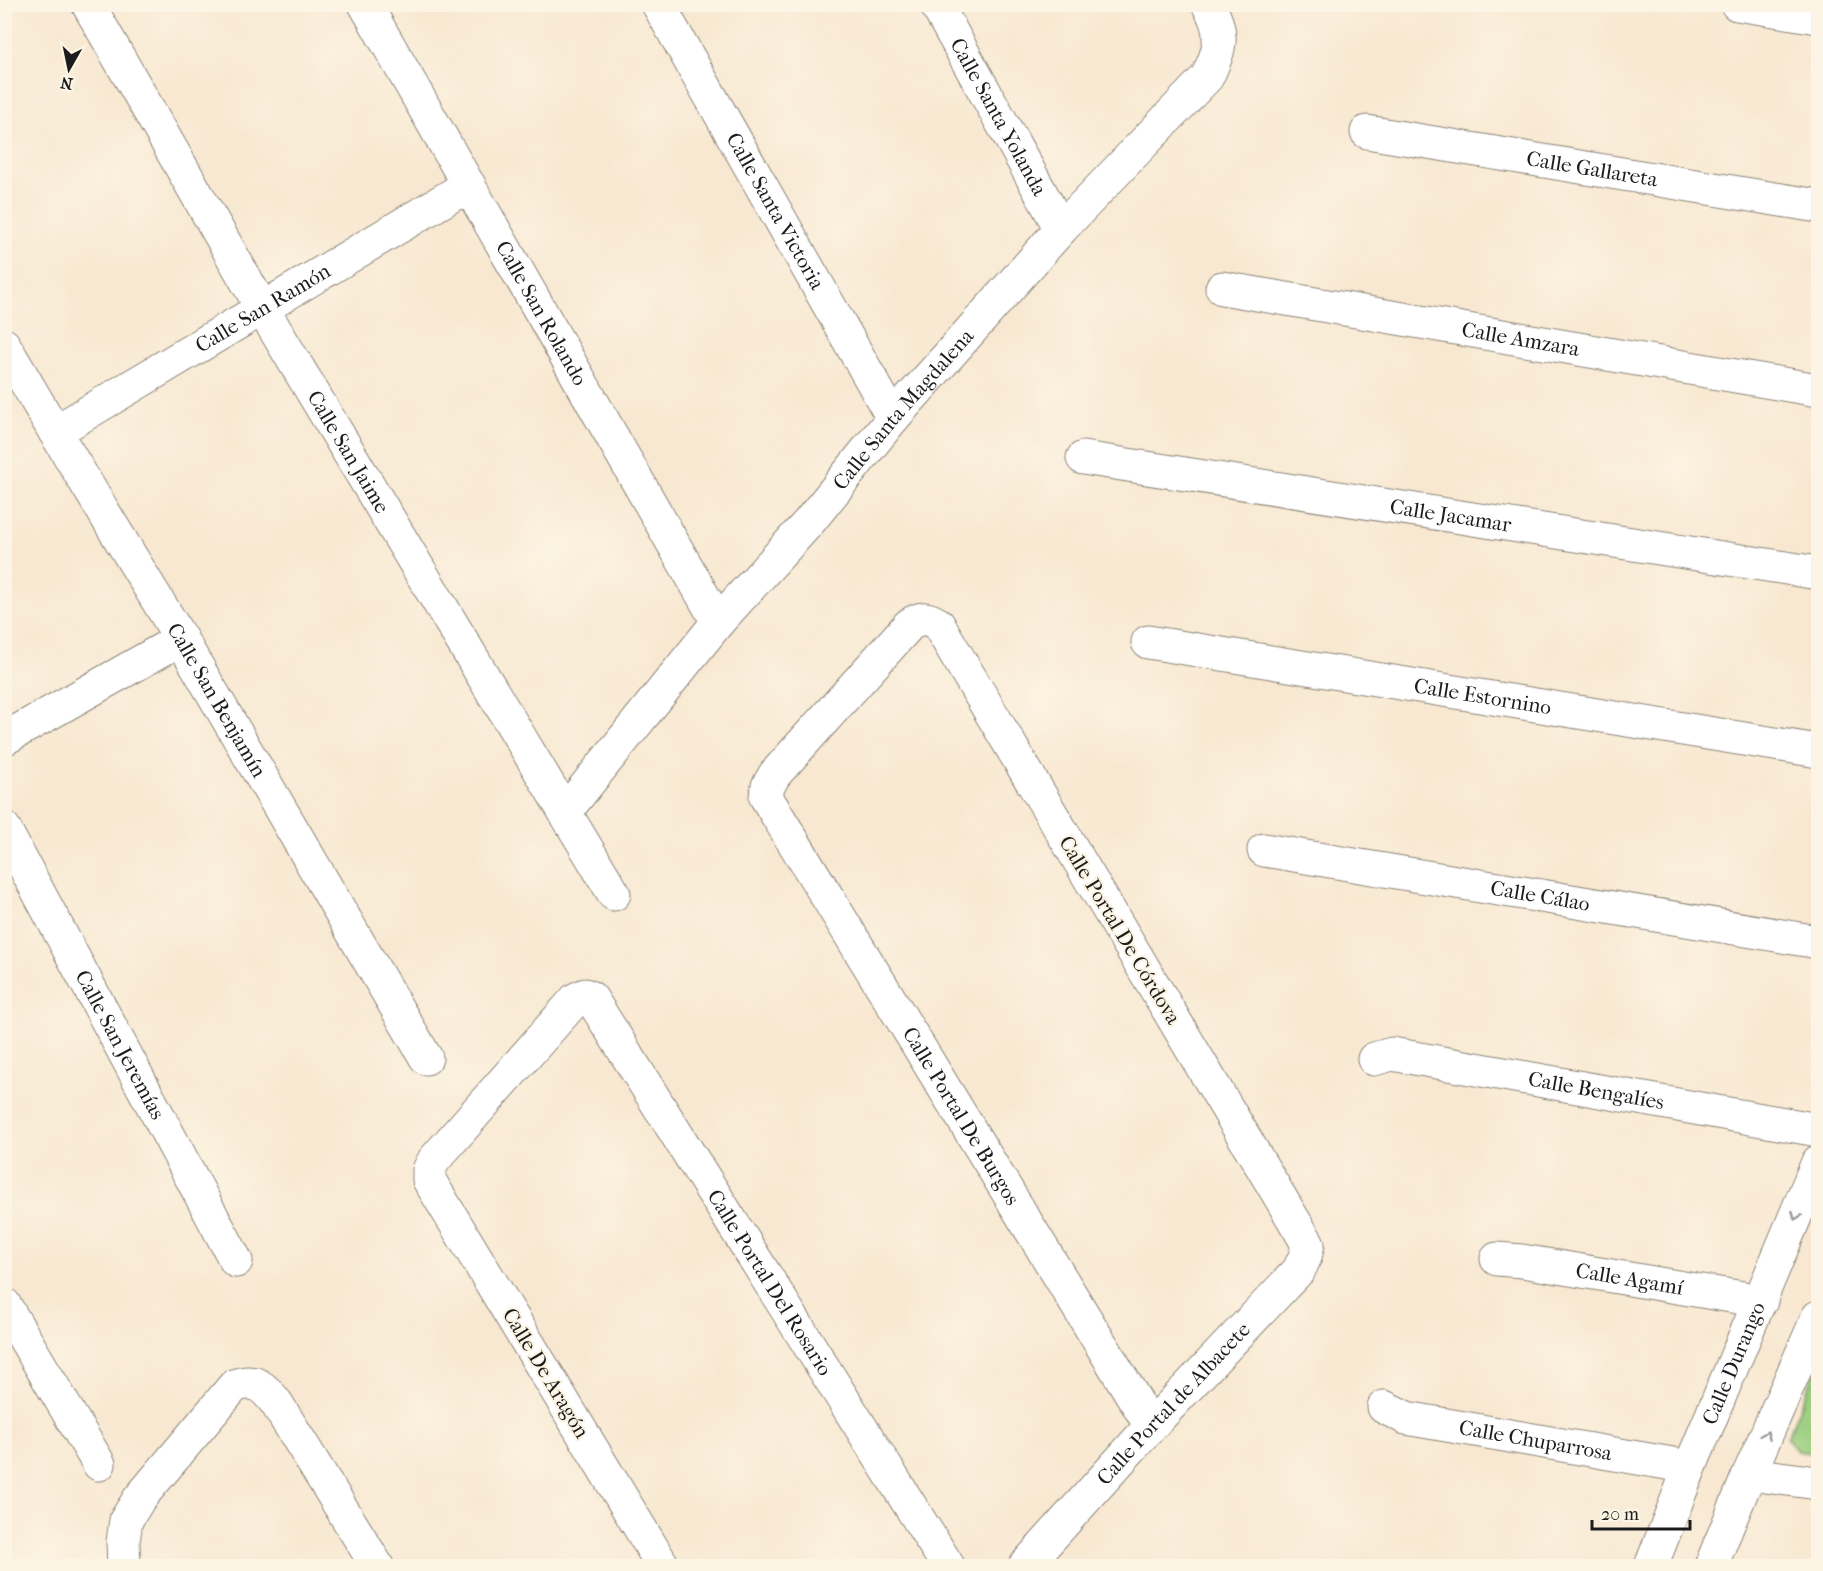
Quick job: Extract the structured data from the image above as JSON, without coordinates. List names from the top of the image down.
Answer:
{
  "streets": {
    "street": [
      "Calle Santa Yolanda",
      "Calle Gallareta",
      "Calle Santa Victoria",
      "Calle San Ramón",
      "Calle San Rolando",
      "Calle Amzara",
      "Calle Santa Magdalena",
      "Calle San Jaime",
      "Calle Jacamar",
      "Calle Estornino",
      "Calle San Benjamín",
      "Calle Cálao",
      "Calle Portal De Córdova",
      "Calle San Jeremías",
      "Calle Bengalíes",
      "Calle Portal De Burgos",
      "Calle Agamí",
      "Calle Portal Del Rosario",
      "Calle Durango",
      "Calle De Aragón",
      "Calle Portal de Albacete",
      "Calle Chuparrosa"
    ]
  },
  "crossings": [
    ["Calle Santa Yolanda", "Calle Santa Magdalena"],
    ["Calle Santa Victoria", "Calle Santa Magdalena"],
    ["Calle San Ramón", "Calle San Rolando"],
    ["Calle San Ramón", "Calle San Jaime"],
    ["Calle San Ramón", "Calle San Benjamín"],
    ["Calle San Rolando", "Calle Santa Magdalena"],
    ["Calle Santa Magdalena", "Calle San Jaime"],
    ["Calle Portal De Córdova", "Calle Portal De Burgos"],
    ["Calle Portal De Córdova", "Calle Portal de Albacete"],
    ["Calle Portal De Burgos", "Calle Portal de Albacete"],
    ["Calle Agamí", "Calle Durango"],
    ["Calle Portal Del Rosario", "Calle De Aragón"],
    ["Calle Durango", "Calle Chuparrosa"]
  ],
  "scale_bar": "20 m",
  "north": "bottom"
}
